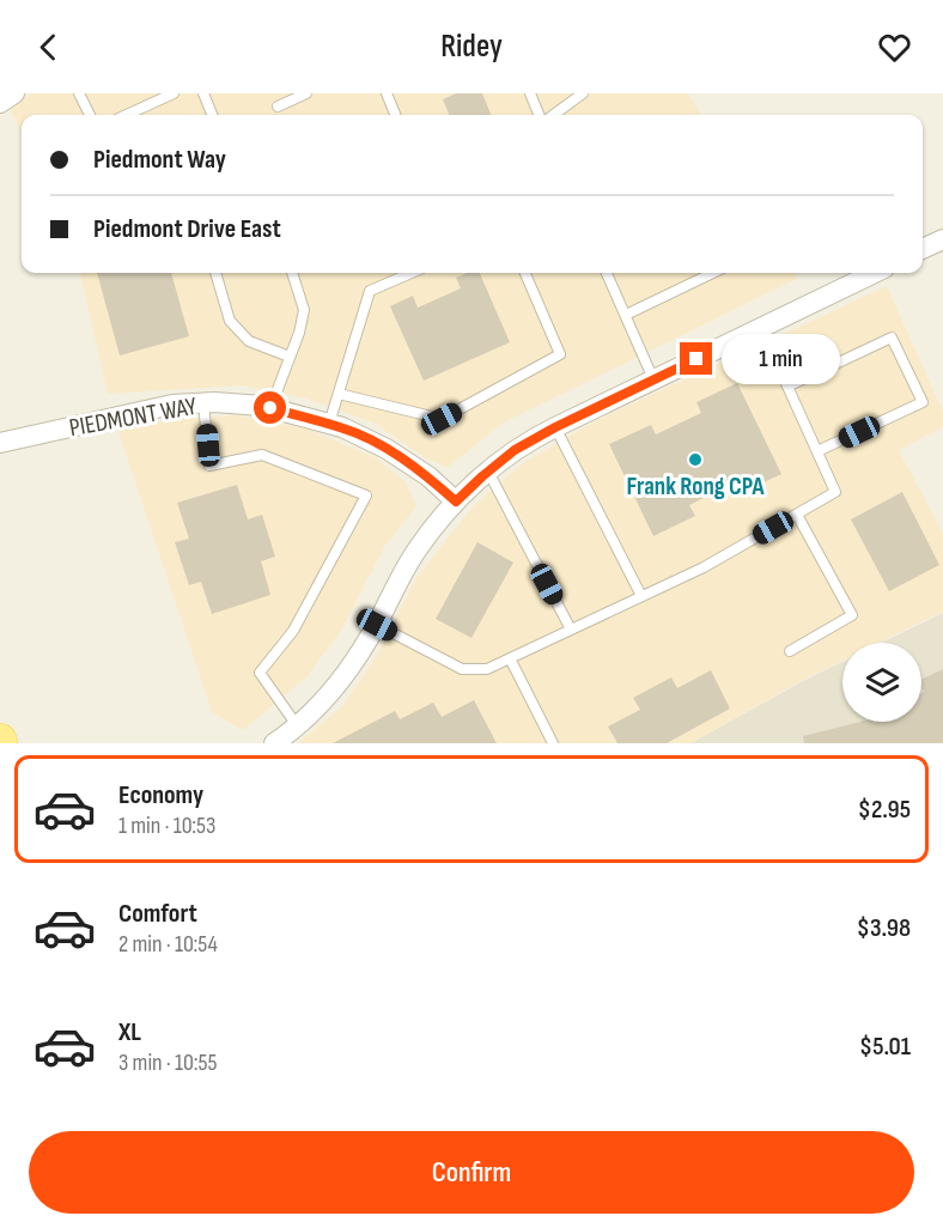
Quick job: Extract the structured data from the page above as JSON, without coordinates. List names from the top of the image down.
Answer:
{
  "streets": {
    "street": ["PIEDMONT WAY"]
  },
  "places": ["Frank Rong CPA"],
  "page": {
    "header": "Ridey",
    "banner": ["Piedmont Way", "Piedmont Drive East"],
    "bubble": "1 min",
    "list": [
      {
        "name": "Economy",
        "note": "1 min · 10:53",
        "value": "$2.95"
      },
      {
        "name": "Comfort",
        "note": "2 min · 10:54",
        "value": "$3.98"
      },
      {
        "name": "XL",
        "note": "3 min · 10:55",
        "value": "$5.01"
      }
    ],
    "buttons": "Confirm"
  }
}
